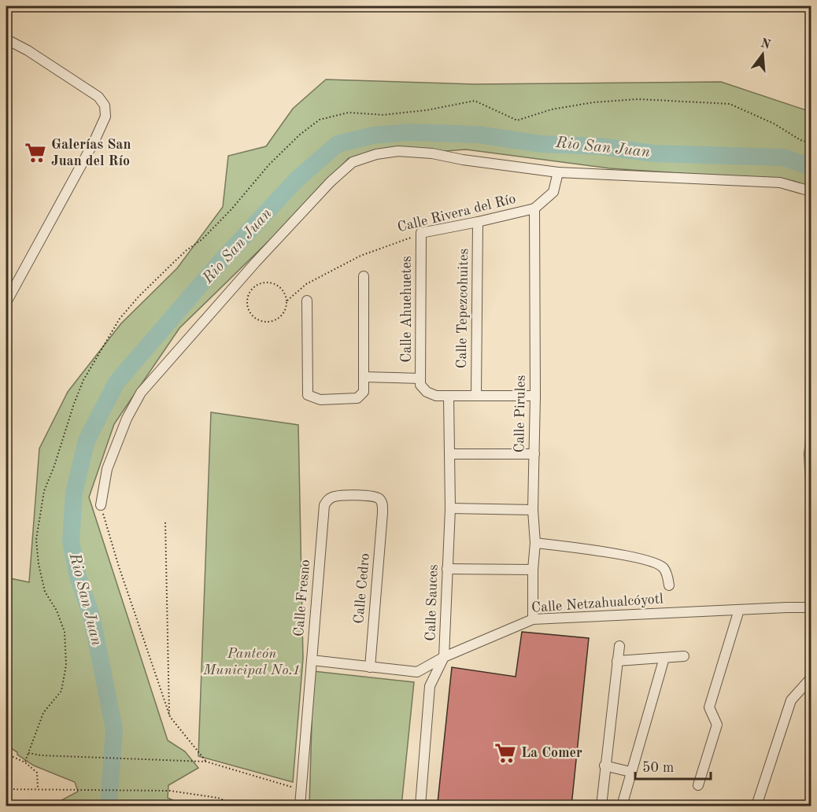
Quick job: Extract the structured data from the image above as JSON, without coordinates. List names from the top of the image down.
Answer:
{
  "streets": {
    "street": [
      "Calle Rivera del Río",
      "Calle Tepezcohuites",
      "Calle Ahuehuetes",
      "Calle Pirules",
      "Calle Cedro",
      "Calle Fresno",
      "Calle Sauces",
      "Calle Netzahualcóyotl"
    ]
  },
  "crossings": [
    ["Calle Rivera del Río", "Calle Tepezcohuites"],
    ["Calle Rivera del Río", "Calle Ahuehuetes"],
    ["Calle Rivera del Río", "Calle Pirules"],
    ["Calle Pirules", "Calle Netzahualcóyotl"],
    ["Calle Cedro", "Calle Fresno"],
    ["Calle Cedro", "Calle Netzahualcóyotl"],
    ["Calle Fresno", "Calle Netzahualcóyotl"],
    ["Calle Sauces", "Calle Netzahualcóyotl"]
  ],
  "water": ["Rio San Juan"],
  "parks": ["Panteón Municipal No.1"],
  "places": {
    "supermarket": ["Galerías San Juan del Río", "La Comer"]
  },
  "scale_bar": "50 m",
  "north": "top"
}
